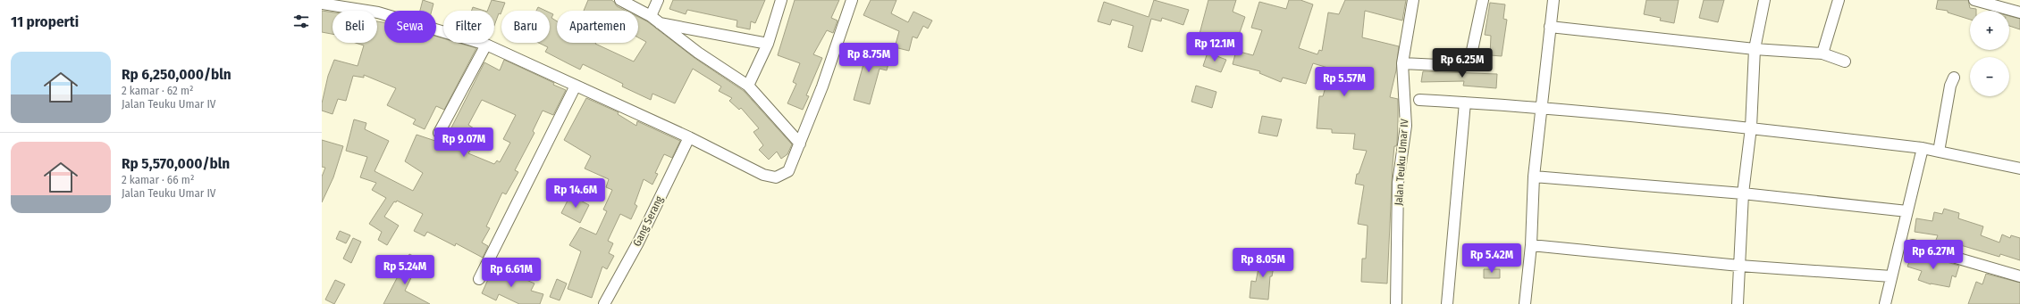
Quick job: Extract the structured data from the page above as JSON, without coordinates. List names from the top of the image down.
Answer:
{
  "streets": {
    "street": ["Jalan Teuku Umar IV", "Gang Serang"]
  },
  "page": {
    "heading": "11 properti",
    "map_buttons": ["+", "−"],
    "chip": [
      "Beli",
      "Sewa",
      "Filter",
      "Baru",
      "Apartemen"
    ],
    "price": [
      "Rp 12.1M",
      "Rp 8.75M",
      "Rp 6.25M",
      "Rp 5.57M",
      "Rp 9.07M",
      "Rp 14.6M",
      "Rp 6.27M",
      "Rp 5.42M",
      "Rp 8.05M",
      "Rp 5.24M",
      "Rp 6.61M"
    ],
    "list": [
      {
        "name": "Rp 6,250,000/bln",
        "note": "2 kamar · 62 m² · Jalan Teuku Umar IV"
      },
      {
        "name": "Rp 5,570,000/bln",
        "note": "2 kamar · 66 m² · Jalan Teuku Umar IV"
      }
    ]
  }
}
